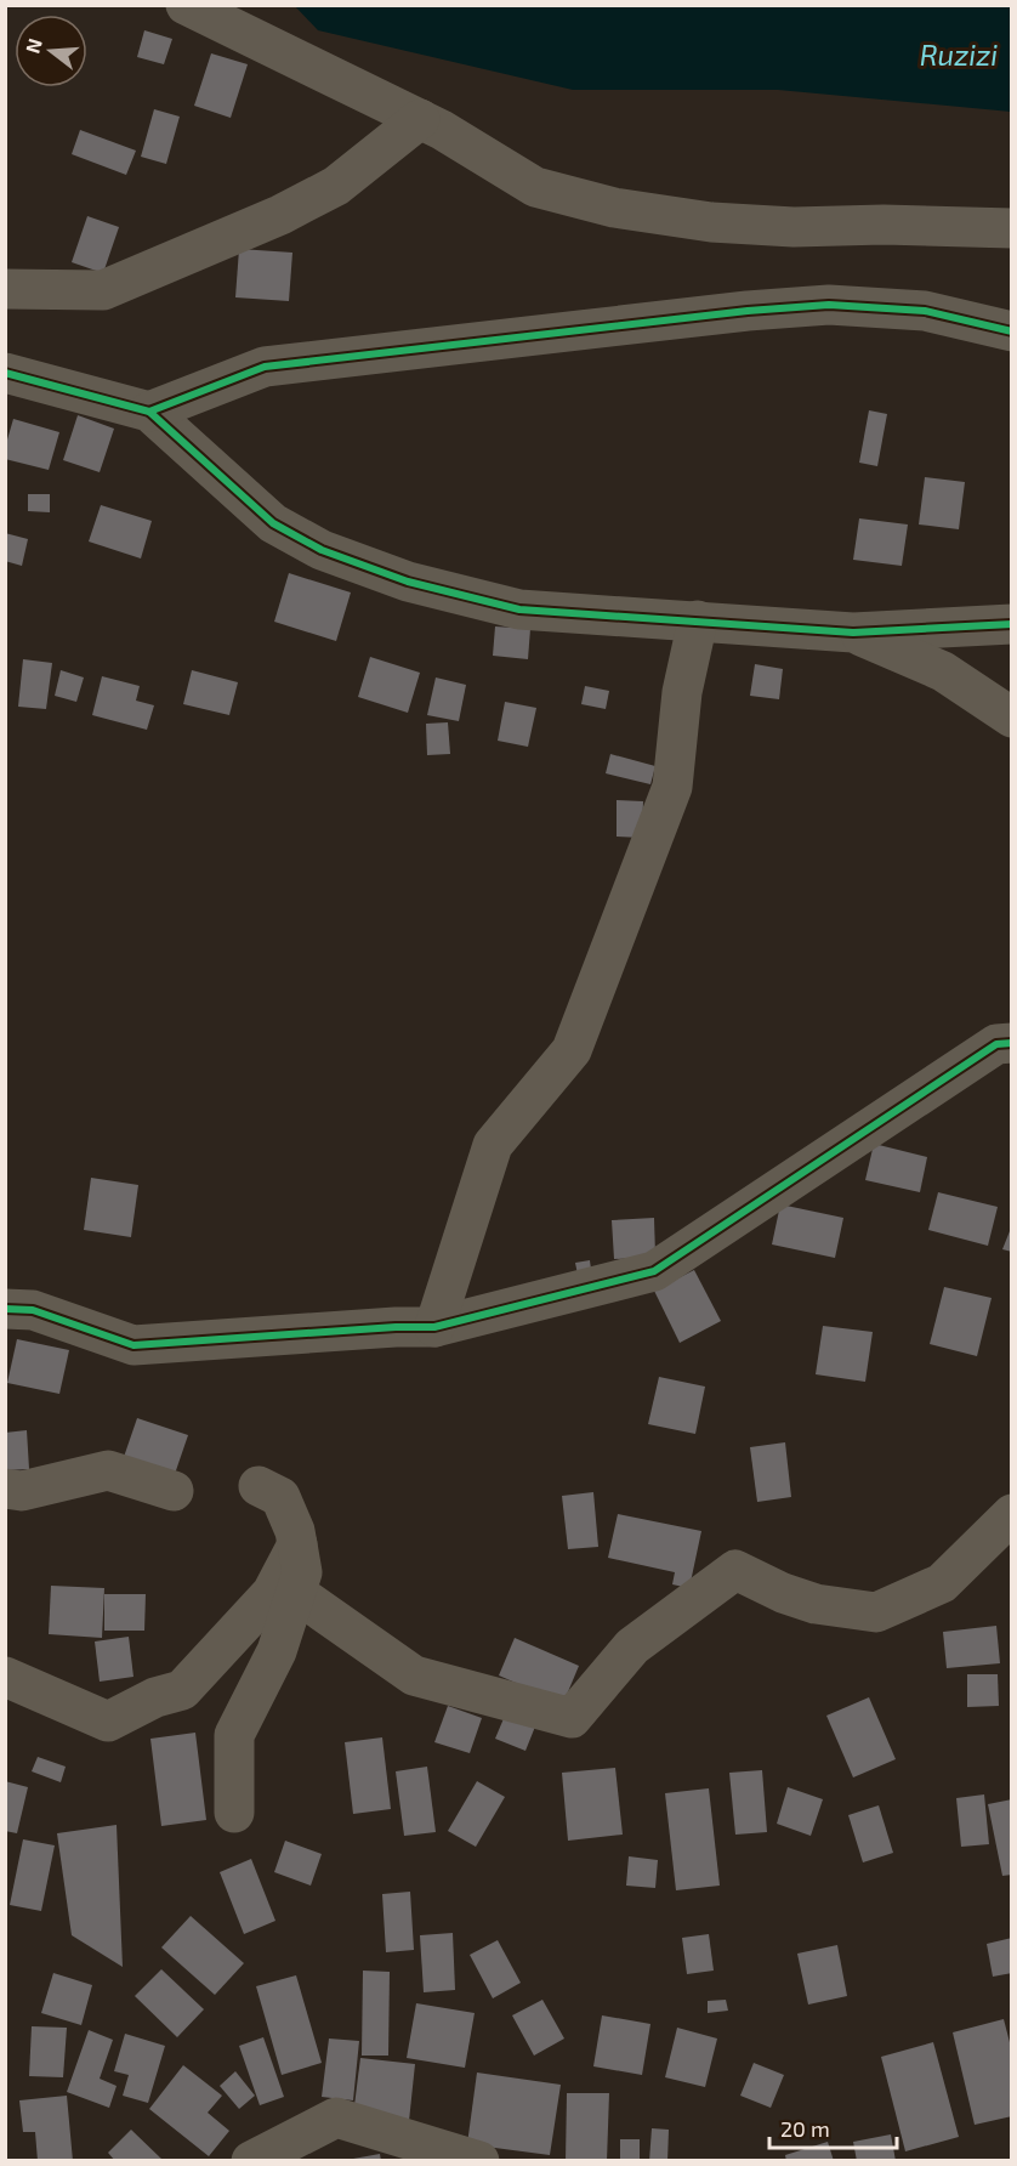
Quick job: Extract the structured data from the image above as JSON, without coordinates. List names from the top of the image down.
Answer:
{
  "water": ["Ruzizi"],
  "scale_bar": "20 m",
  "north": "left"
}
